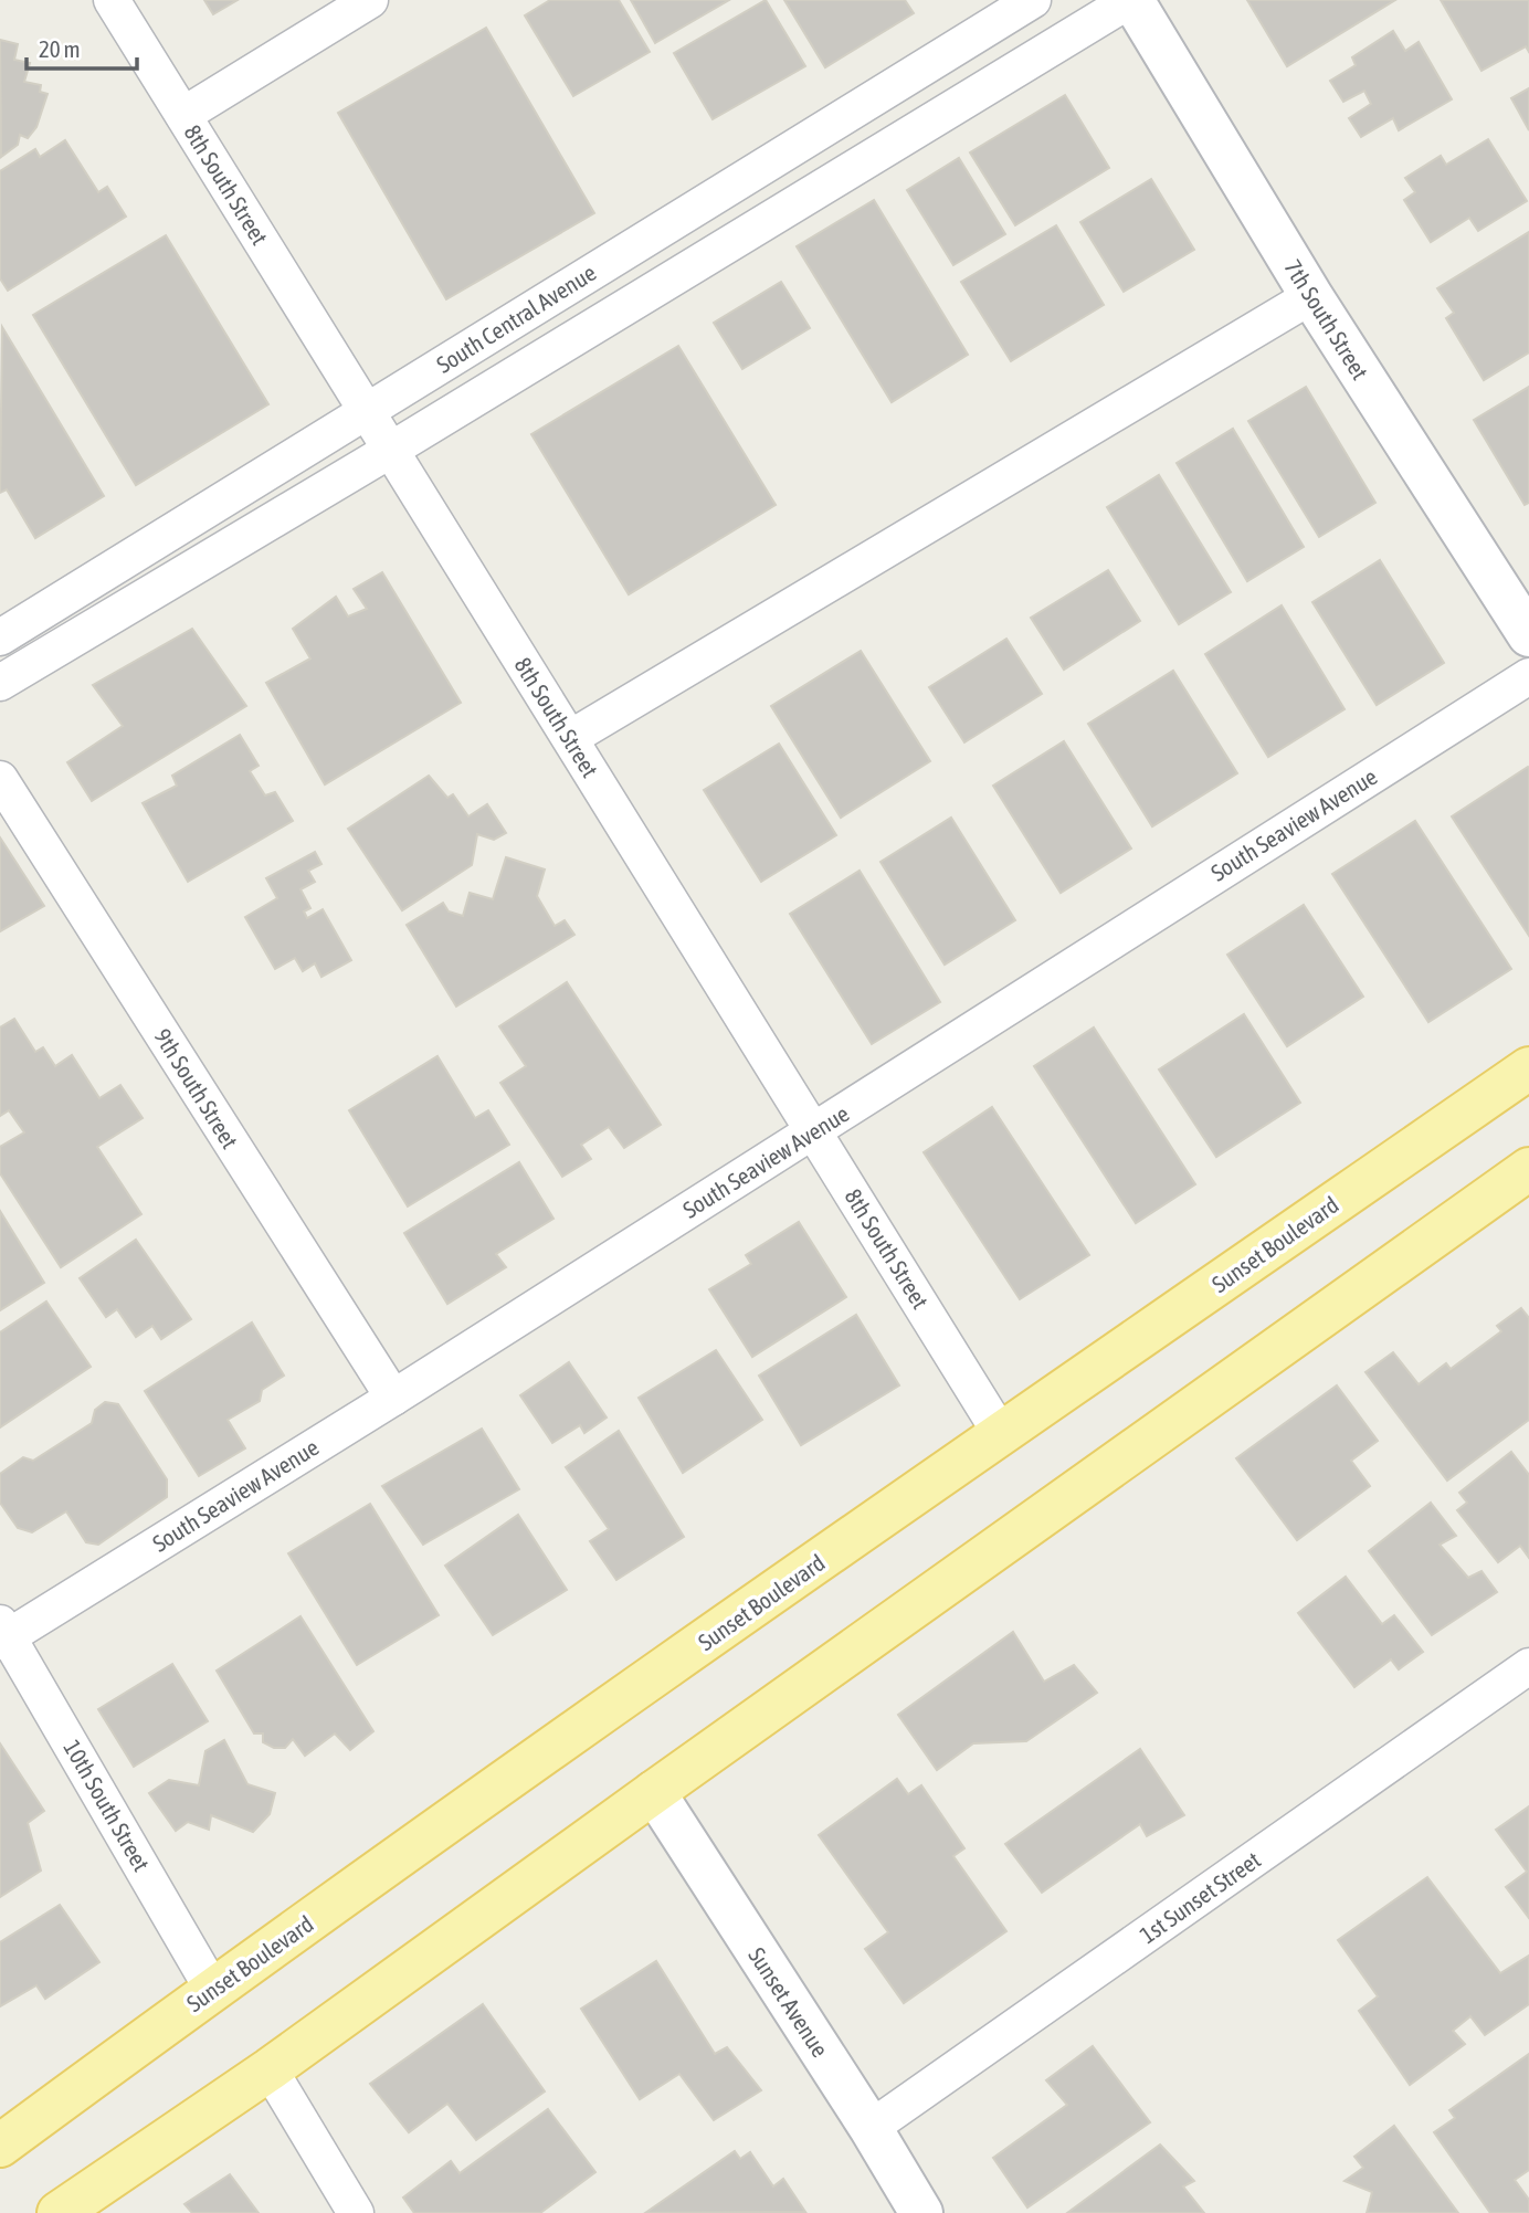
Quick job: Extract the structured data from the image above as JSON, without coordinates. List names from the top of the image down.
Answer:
{
  "streets": {
    "main road": ["Sunset Boulevard"],
    "street": [
      "8th South Street",
      "South Central Avenue",
      "7th South Street",
      "South Seaview Avenue",
      "9th South Street",
      "10th South Street",
      "1st Sunset Street",
      "Sunset Avenue"
    ]
  },
  "crossings": [
    ["8th South Street", "South Central Avenue"],
    ["8th South Street", "South Seaview Avenue"],
    ["8th South Street", "Sunset Boulevard"],
    ["South Seaview Avenue", "9th South Street"],
    ["South Seaview Avenue", "10th South Street"],
    ["Sunset Boulevard", "10th South Street"],
    ["1st Sunset Street", "Sunset Avenue"]
  ],
  "scale_bar": "20 m"
}
